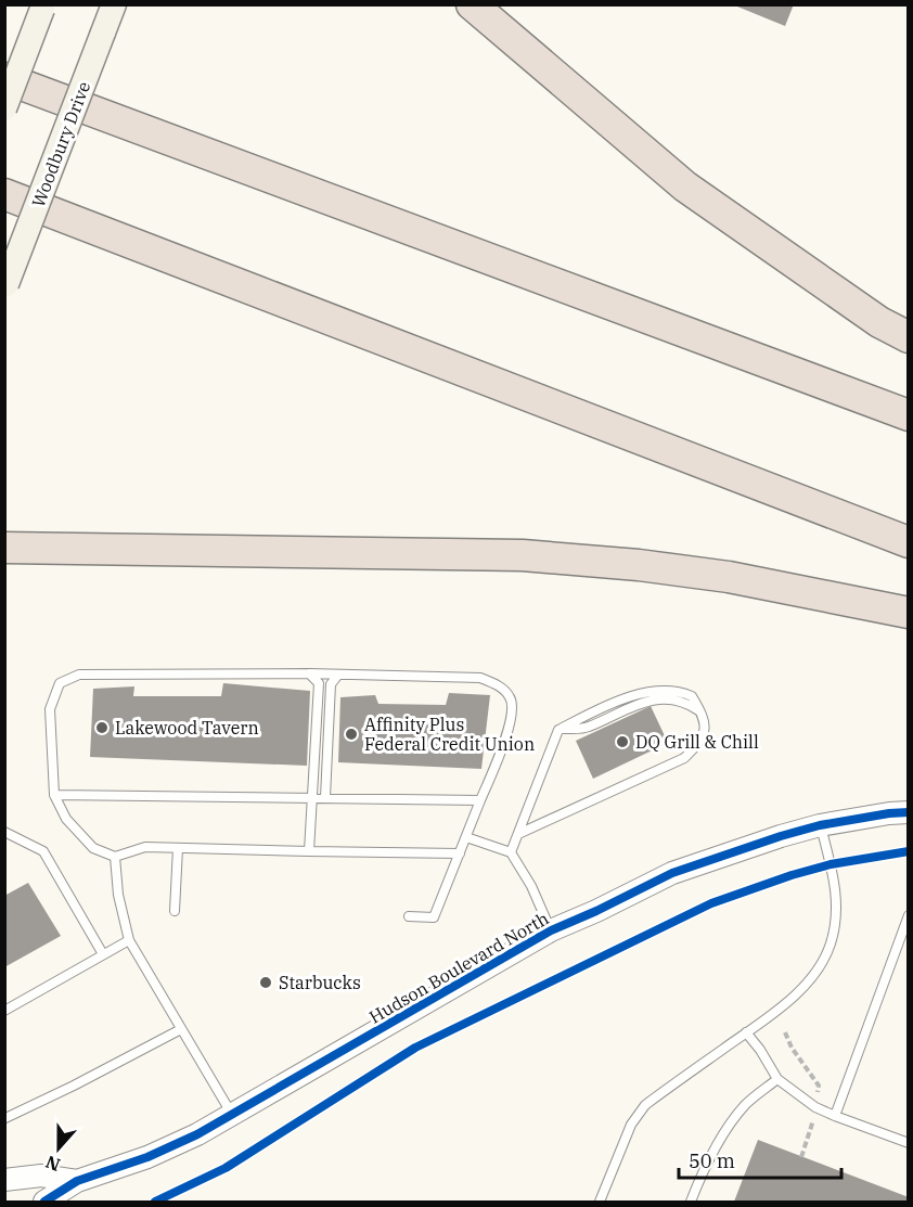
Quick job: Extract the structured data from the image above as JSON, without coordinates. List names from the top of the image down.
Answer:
{
  "streets": {
    "main road": ["Woodbury Drive"],
    "street": ["Hudson Boulevard North"]
  },
  "places": [
    "Lakewood Tavern",
    "Affinity Plus Federal Credit Union",
    "DQ Grill & Chill",
    "Starbucks"
  ],
  "scale_bar": "50 m",
  "north": "bottom"
}
